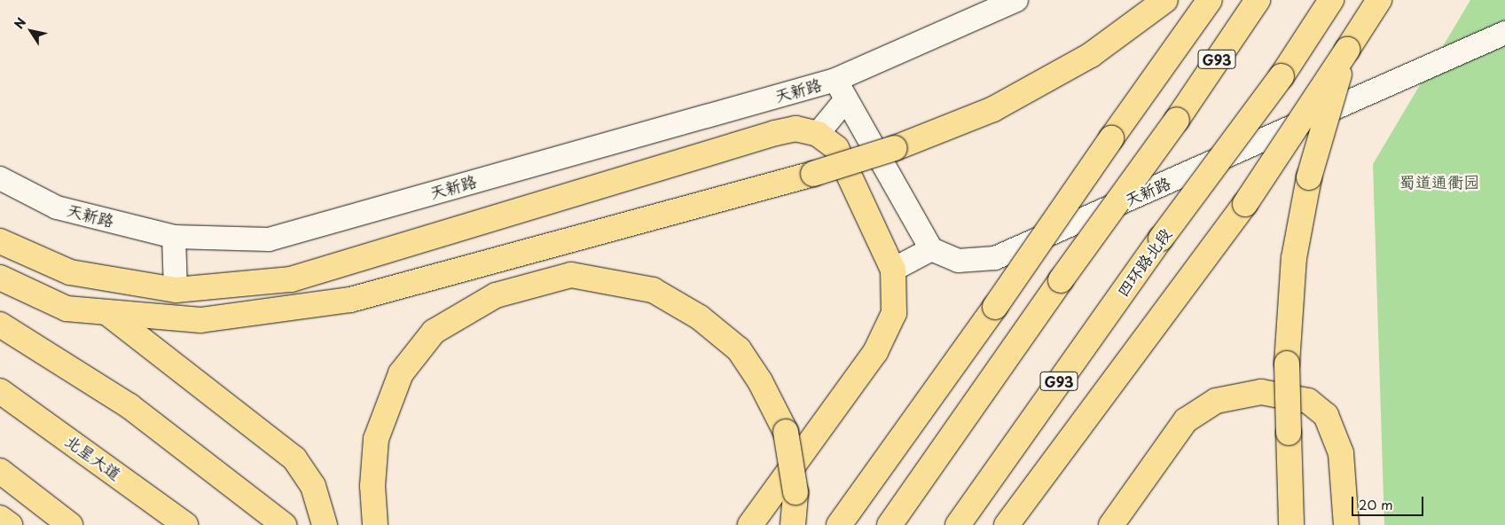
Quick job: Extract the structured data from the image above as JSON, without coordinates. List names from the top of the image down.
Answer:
{
  "streets": {
    "main road": ["G93", "四环路北段", "北星大道"],
    "street": ["天新路"]
  },
  "parks": ["蜀道通衢园"],
  "scale_bar": "20 m",
  "north": "top left"
}
